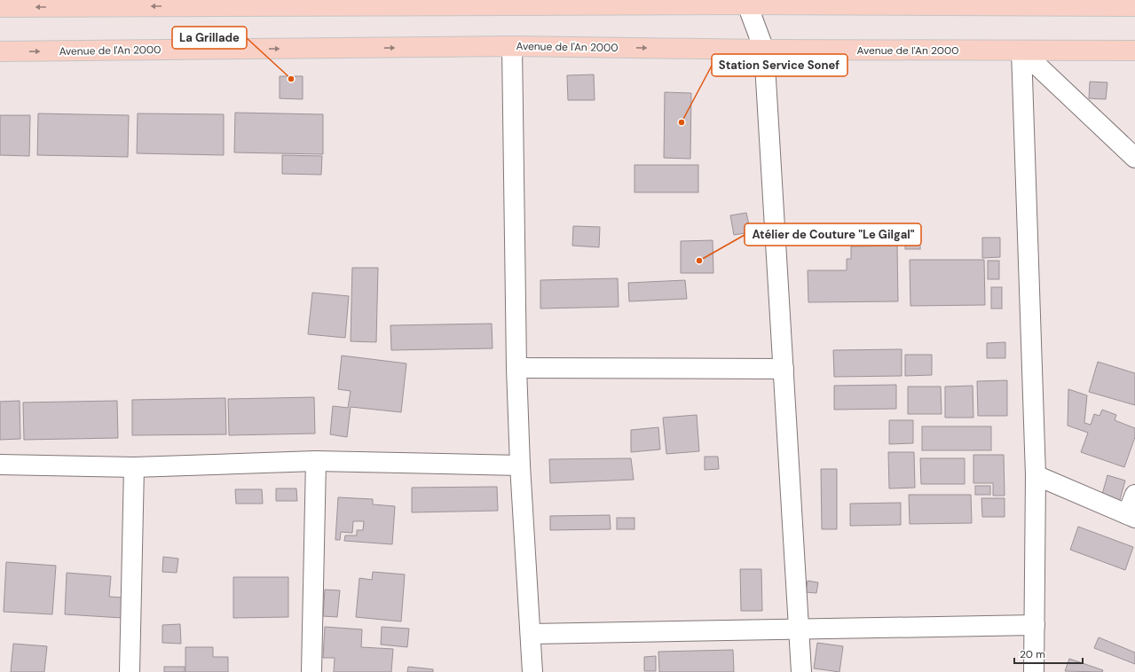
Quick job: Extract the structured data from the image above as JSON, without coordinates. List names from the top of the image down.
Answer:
{
  "streets": {
    "main road": ["Avenue de l'An 2000"]
  },
  "places": ["La Grillade", "Station Service Sonef", "Atélier de Couture \"Le Gilgal\""],
  "scale_bar": "20 m"
}
